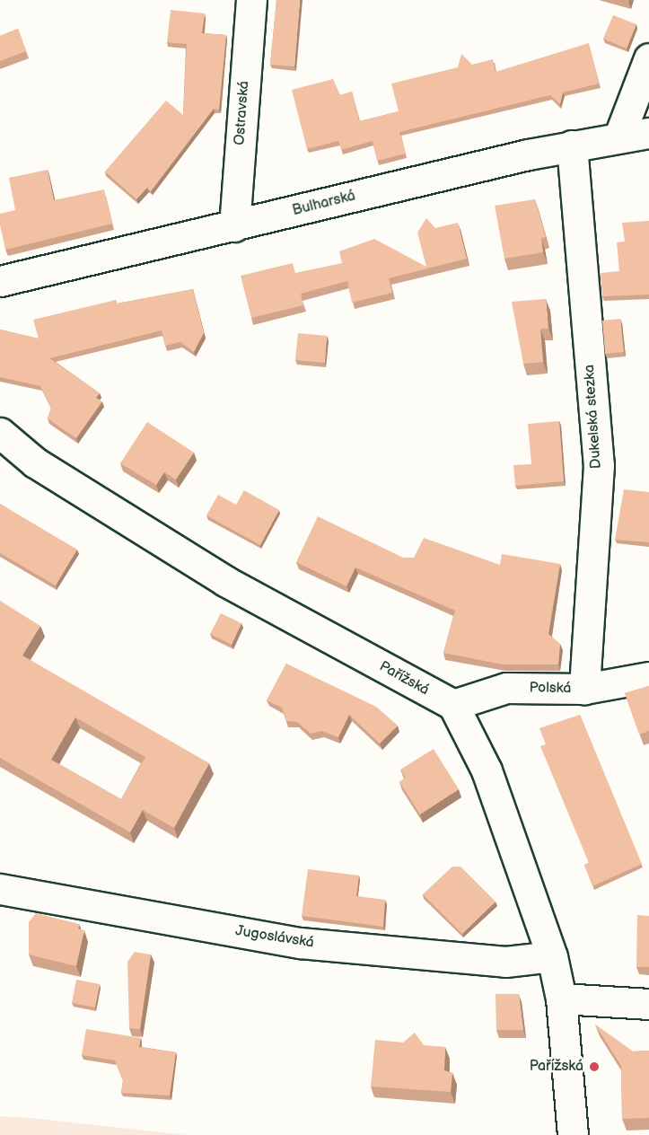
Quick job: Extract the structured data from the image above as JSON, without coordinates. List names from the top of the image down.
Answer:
{
  "streets": {
    "street": [
      "Ostravská",
      "Bulharská",
      "Dukelská stezka",
      "Pařížská",
      "Polská",
      "Jugoslávská"
    ]
  },
  "crossings": [
    ["Ostravská", "Bulharská"],
    ["Bulharská", "Dukelská stezka"],
    ["Dukelská stezka", "Polská"],
    ["Pařížská", "Polská"]
  ],
  "places": ["Pařížská"]
}
